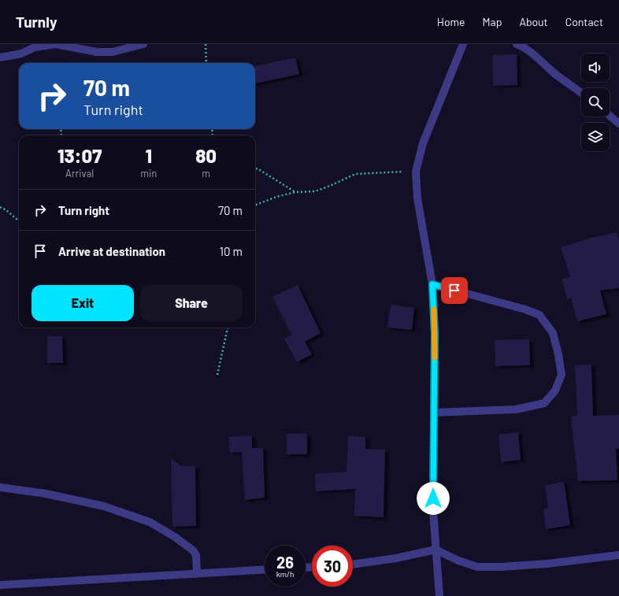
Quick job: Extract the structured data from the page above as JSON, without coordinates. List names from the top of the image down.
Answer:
{
  "page": {
    "header": "Turnly",
    "nav": [
      "Home",
      "Map",
      "About",
      "Contact"
    ],
    "turn": ["70 m", "Turn right"],
    "eta": [
      "13:07",
      "Arrival",
      "1",
      "min",
      "80",
      "m"
    ],
    "list": [
      {
        "name": "Turn right",
        "value": "70 m"
      },
      {
        "name": "Arrive at destination",
        "value": "10 m"
      }
    ],
    "buttons": ["Exit", "Share"],
    "speed": "26 km/h",
    "limit": "30"
  }
}
